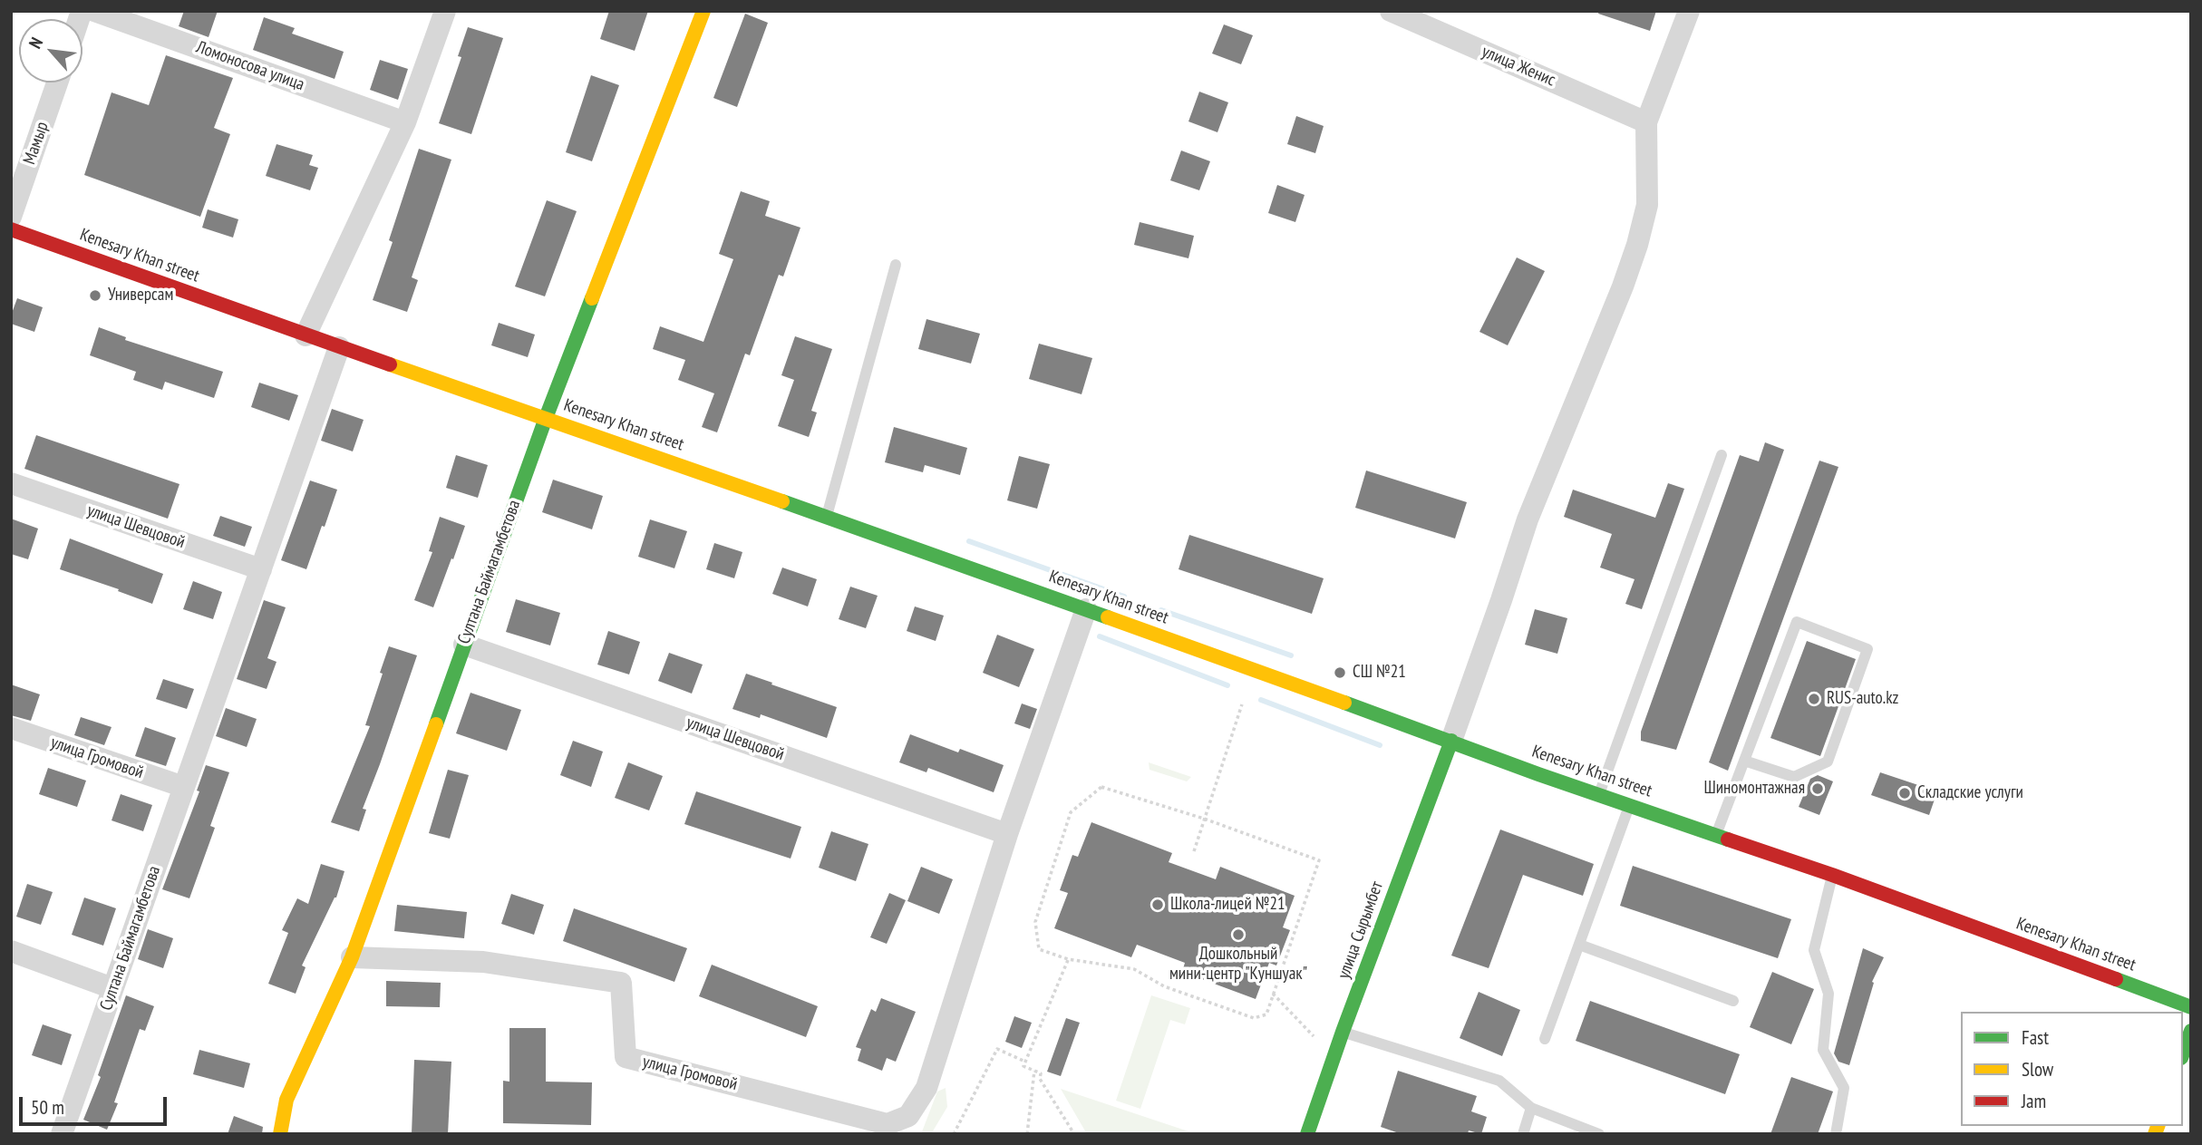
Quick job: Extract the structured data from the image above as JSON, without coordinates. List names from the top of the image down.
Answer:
{
  "streets": {
    "main road": ["Kenesary Khan street", "Султана Баймагамбетова", "улица Сырымбет"],
    "street": [
      "Ломоносова улица",
      "улица Женис",
      "Мамыр",
      "улица Шевцовой",
      "улица Громовой"
    ]
  },
  "crossings": [
    ["Kenesary Khan street", "Султана Баймагамбетова"],
    ["Kenesary Khan street", "улица Сырымбет"],
    ["улица Шевцовой", "Султана Баймагамбетова"],
    ["улица Шевцовой", "улица Громовой"],
    ["Султана Баймагамбетова", "улица Громовой"]
  ],
  "places": [
    "Универсам",
    "СШ №21",
    "RUS-auto.kz",
    "Шиномонтажная",
    "Складские услуги",
    "Школа-лицей №21",
    "Дошкольный мини-центр \"Куншуак\""
  ],
  "legend": ["Fast", "Slow", "Jam"],
  "scale_bar": "50 m",
  "north": "top left"
}
